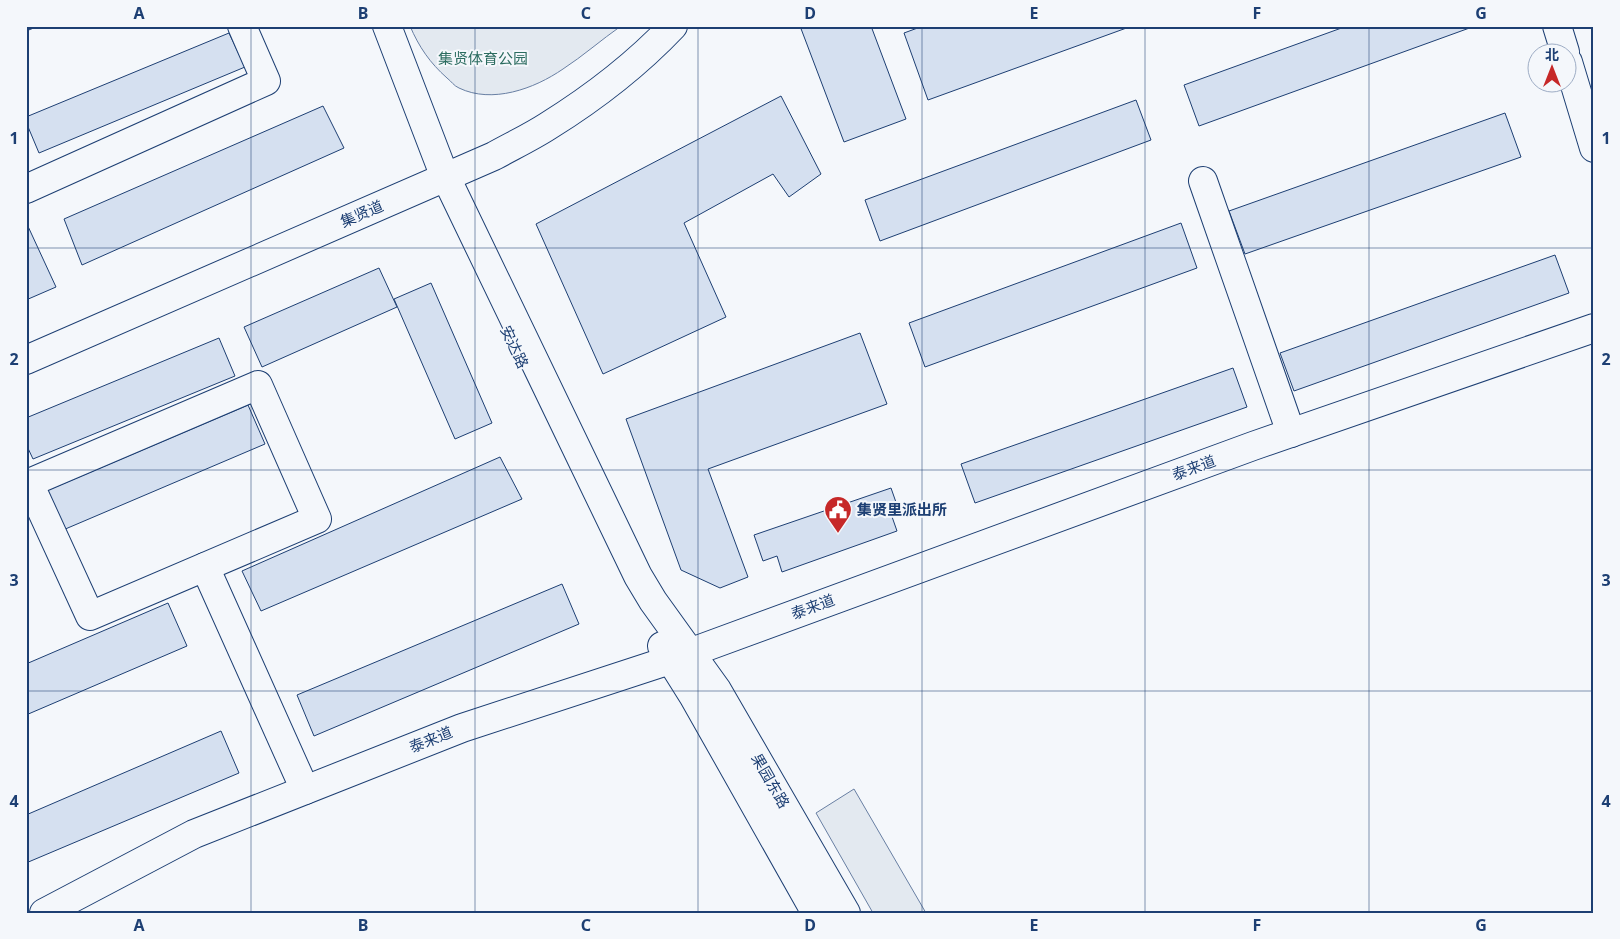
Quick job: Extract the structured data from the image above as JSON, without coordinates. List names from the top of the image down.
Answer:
{
  "streets": {
    "street": [
      "集贤道",
      "安达路",
      "泰来道",
      "果园东路"
    ]
  },
  "crossings": [
    ["集贤道", "安达路"],
    ["安达路", "泰来道"],
    ["安达路", "果园东路"],
    ["泰来道", "果园东路"]
  ],
  "parks": ["集贤体育公园"],
  "places": {
    "public building": ["集贤里派出所"]
  },
  "north": "top",
  "grid": {
    "columns": [
      "A",
      "B",
      "C",
      "D",
      "E",
      "F",
      "G"
    ],
    "rows": [
      "1",
      "2",
      "3",
      "4"
    ]
  }
}
